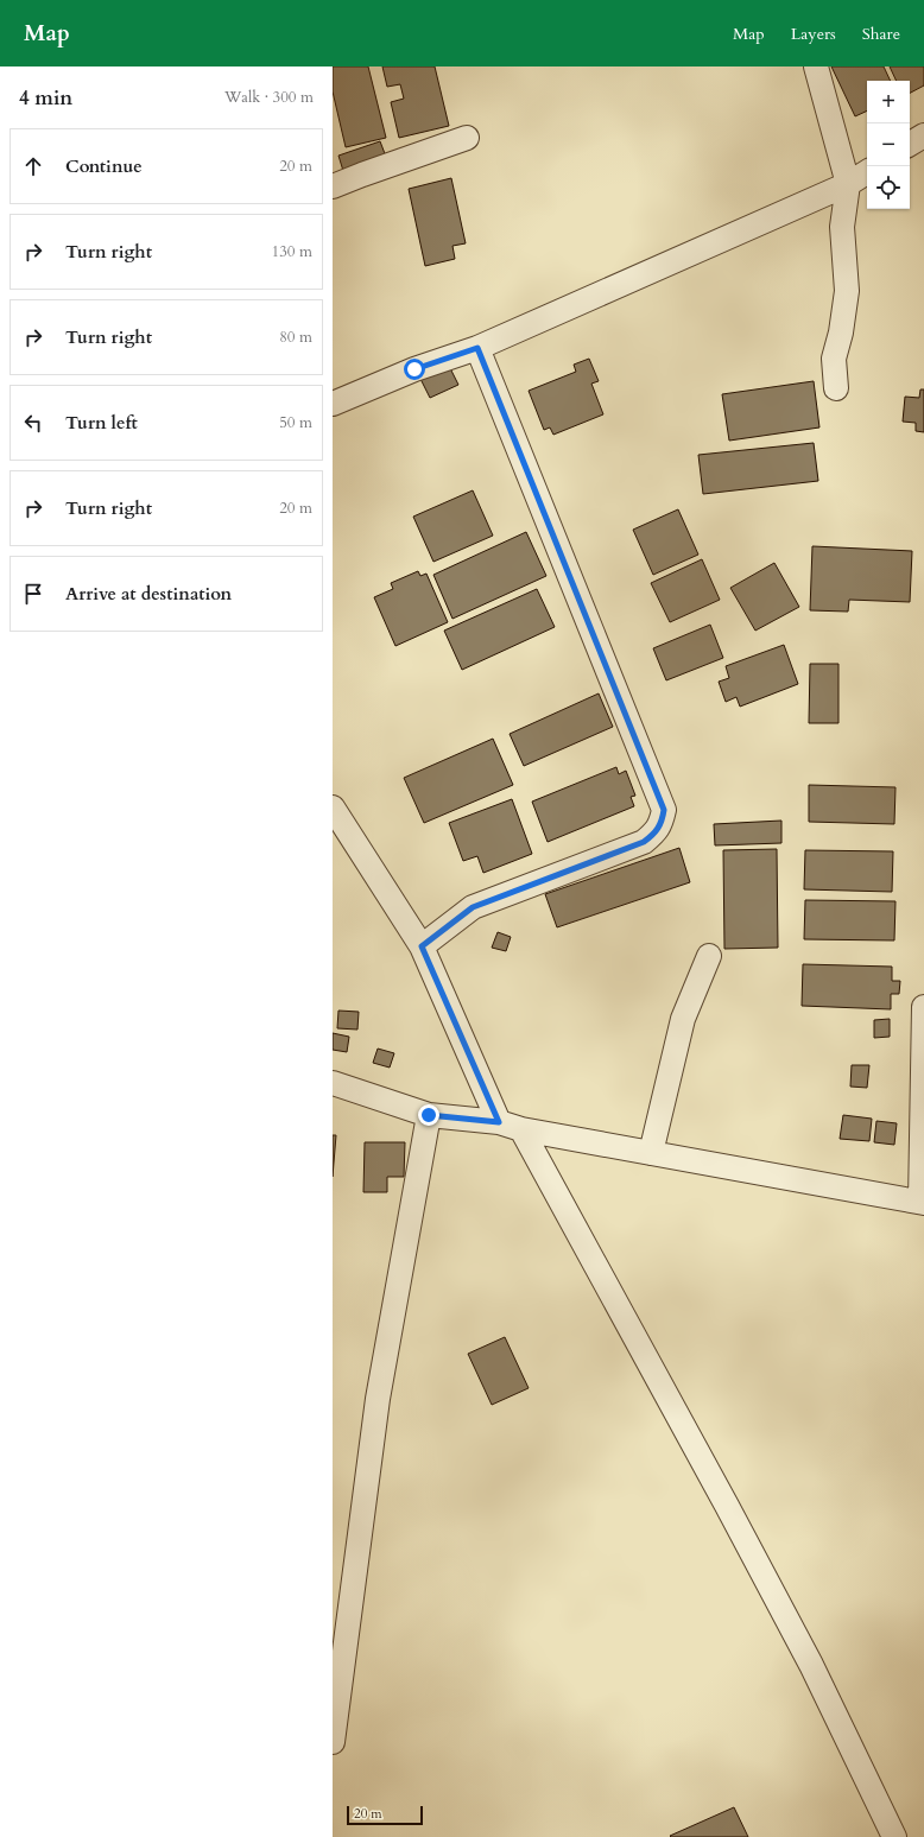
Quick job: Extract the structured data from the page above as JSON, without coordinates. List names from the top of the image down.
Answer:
{
  "scale_bar": "20 m",
  "page": {
    "header": "Map",
    "nav": ["Map", "Layers", "Share"],
    "heading": ["4 min", "Walk · 300 m"],
    "map_buttons": ["+", "−"],
    "list": [
      ["Continue", "20 m"],
      ["Turn right", "130 m"],
      ["Turn right", "80 m"],
      ["Turn left", "50 m"],
      ["Turn right", "20 m"],
      "Arrive at destination"
    ],
    "scale": "20 m"
  }
}
